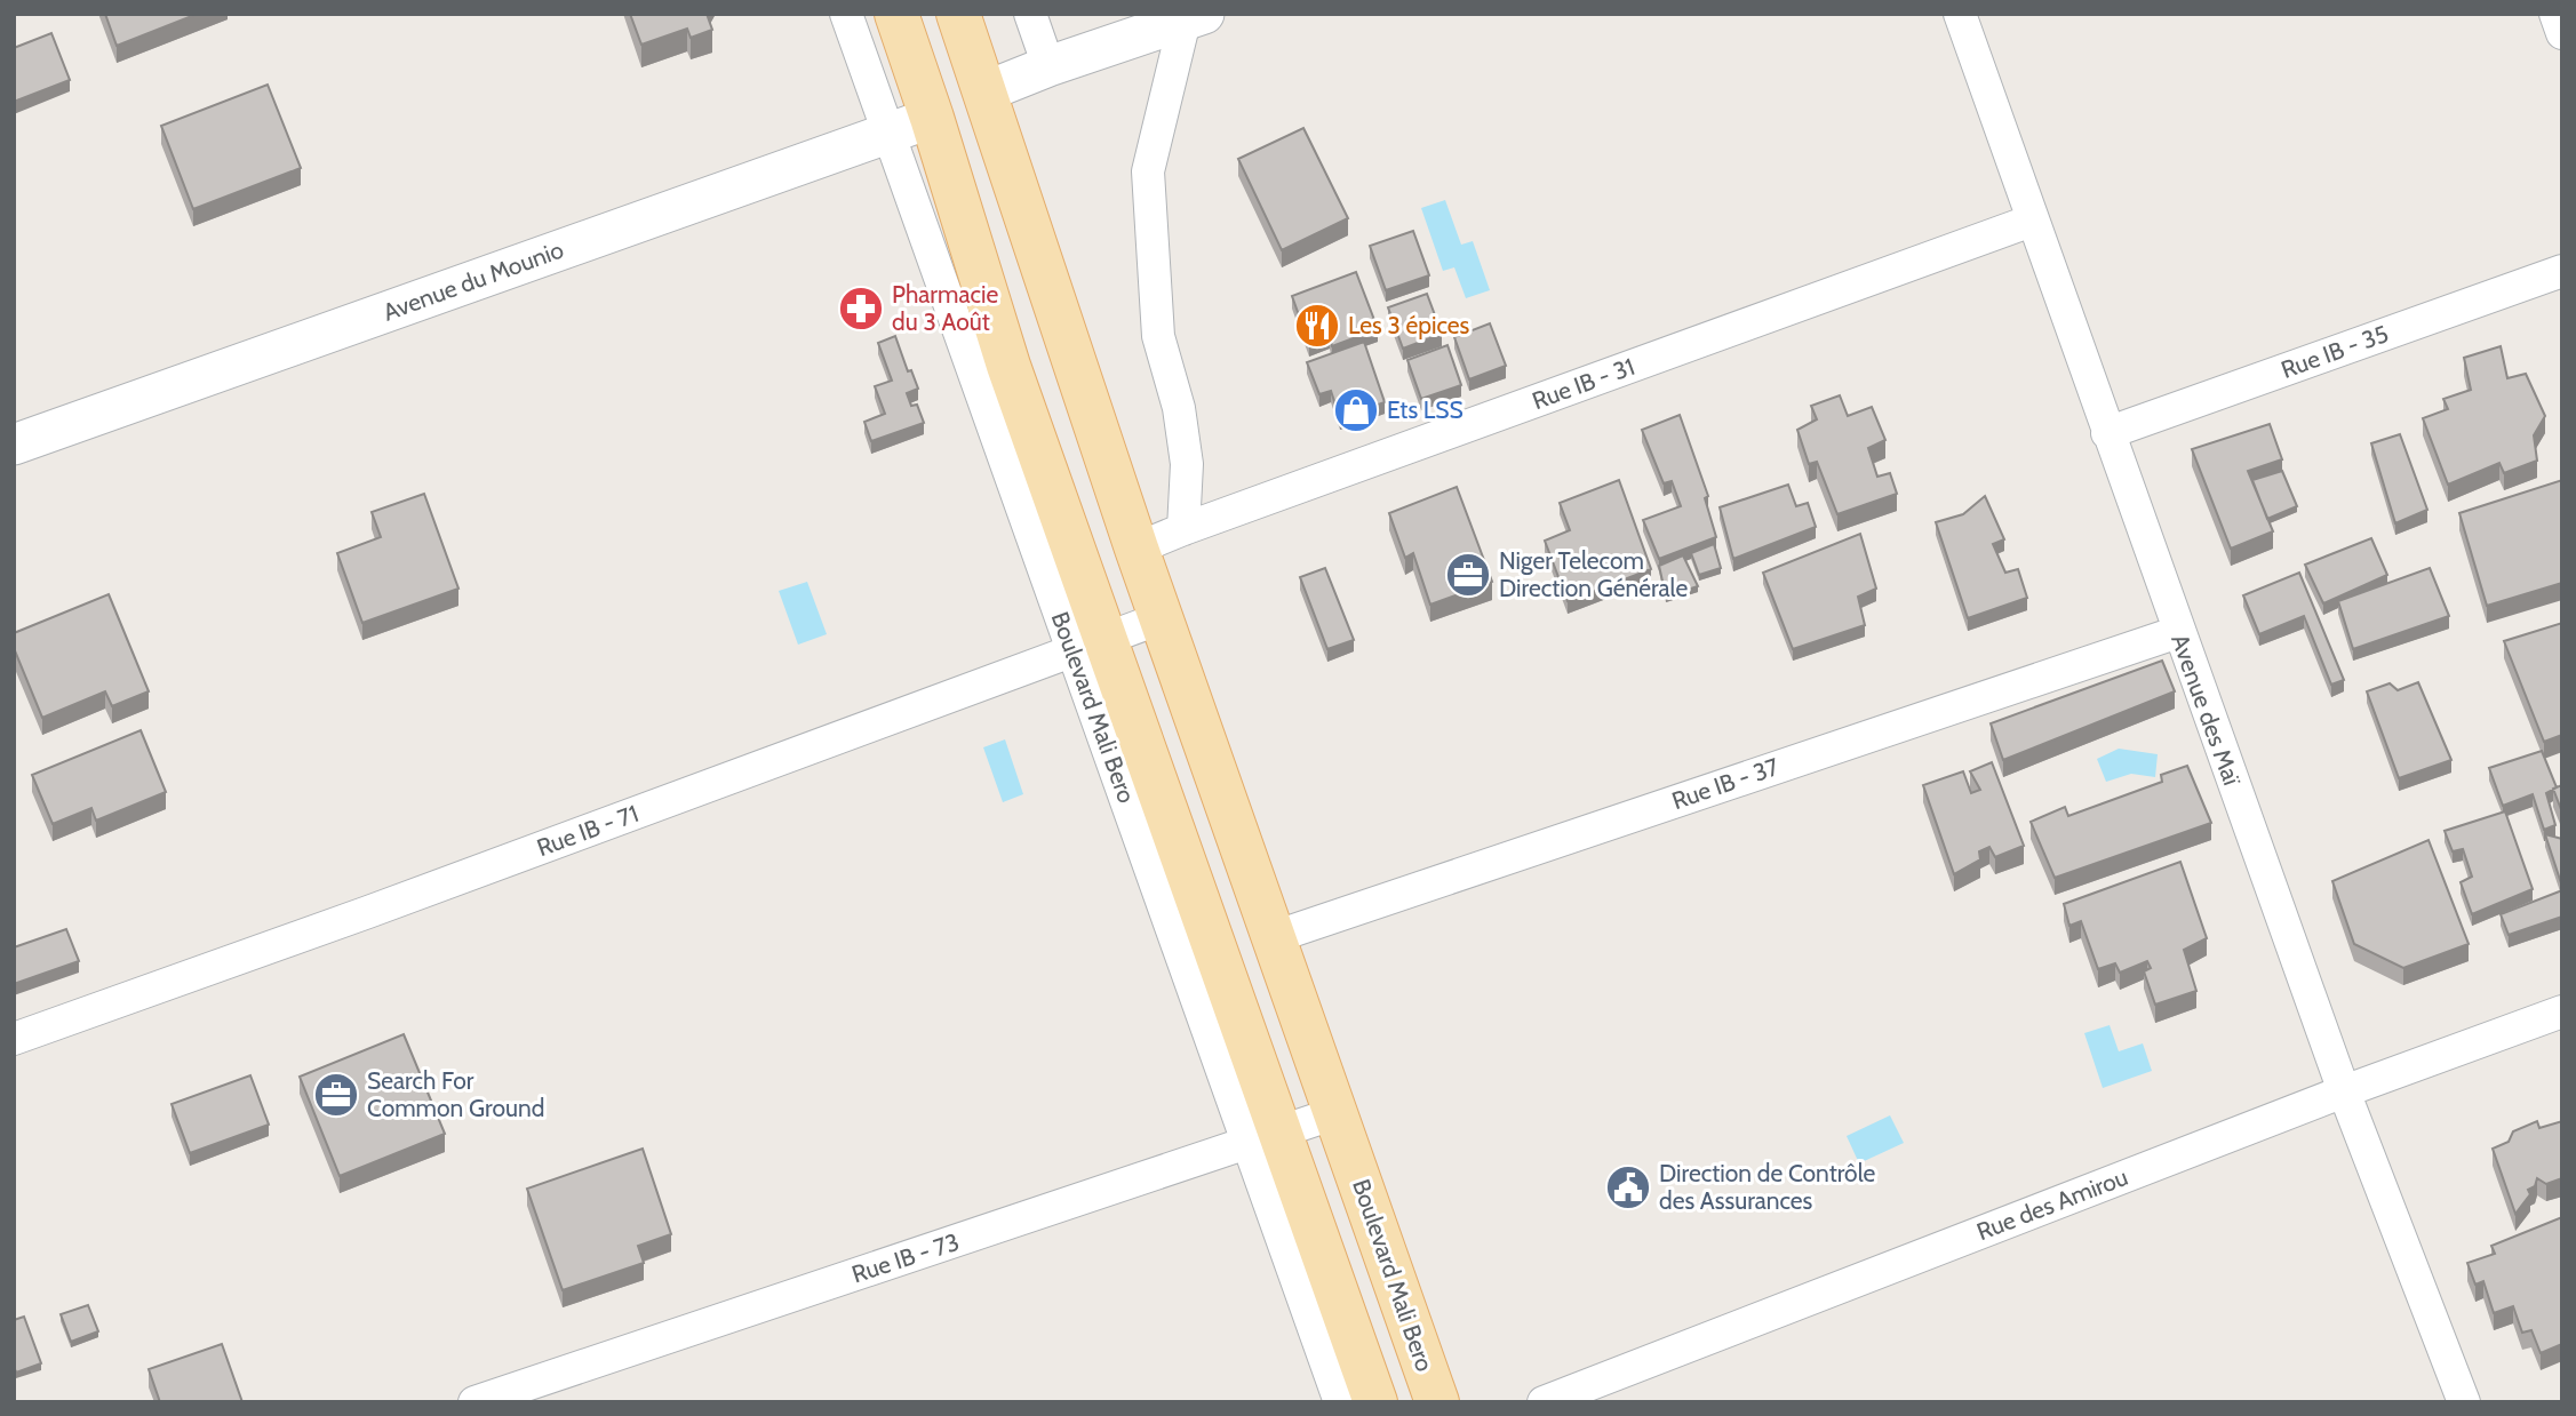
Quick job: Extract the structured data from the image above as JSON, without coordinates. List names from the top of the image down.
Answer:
{
  "streets": {
    "main road": ["Boulevard Mali Bero"],
    "street": [
      "Avenue du Mounio",
      "Rue IB - 35",
      "Rue IB - 31",
      "Avenue des Maï",
      "Rue IB - 37",
      "Rue IB - 71",
      "Rue des Amirou",
      "Rue IB - 73"
    ]
  },
  "crossings": [
    ["Avenue du Mounio", "Boulevard Mali Bero"],
    ["Rue IB - 35", "Avenue des Maï"],
    ["Rue IB - 31", "Boulevard Mali Bero"],
    ["Rue IB - 31", "Avenue des Maï"],
    ["Boulevard Mali Bero", "Rue IB - 37"],
    ["Boulevard Mali Bero", "Rue IB - 71"],
    ["Boulevard Mali Bero", "Rue IB - 73"],
    ["Avenue des Maï", "Rue IB - 37"],
    ["Avenue des Maï", "Rue des Amirou"]
  ],
  "places": {
    "pharmacy": ["Pharmacie du 3 Août"],
    "restaurant": ["Les 3 épices"],
    "shop": ["Ets LSS"],
    "office": ["Niger Telecom Direction Générale", "Search For Common Ground"],
    "public building": ["Direction de Contrôle des Assurances"]
  }
}
